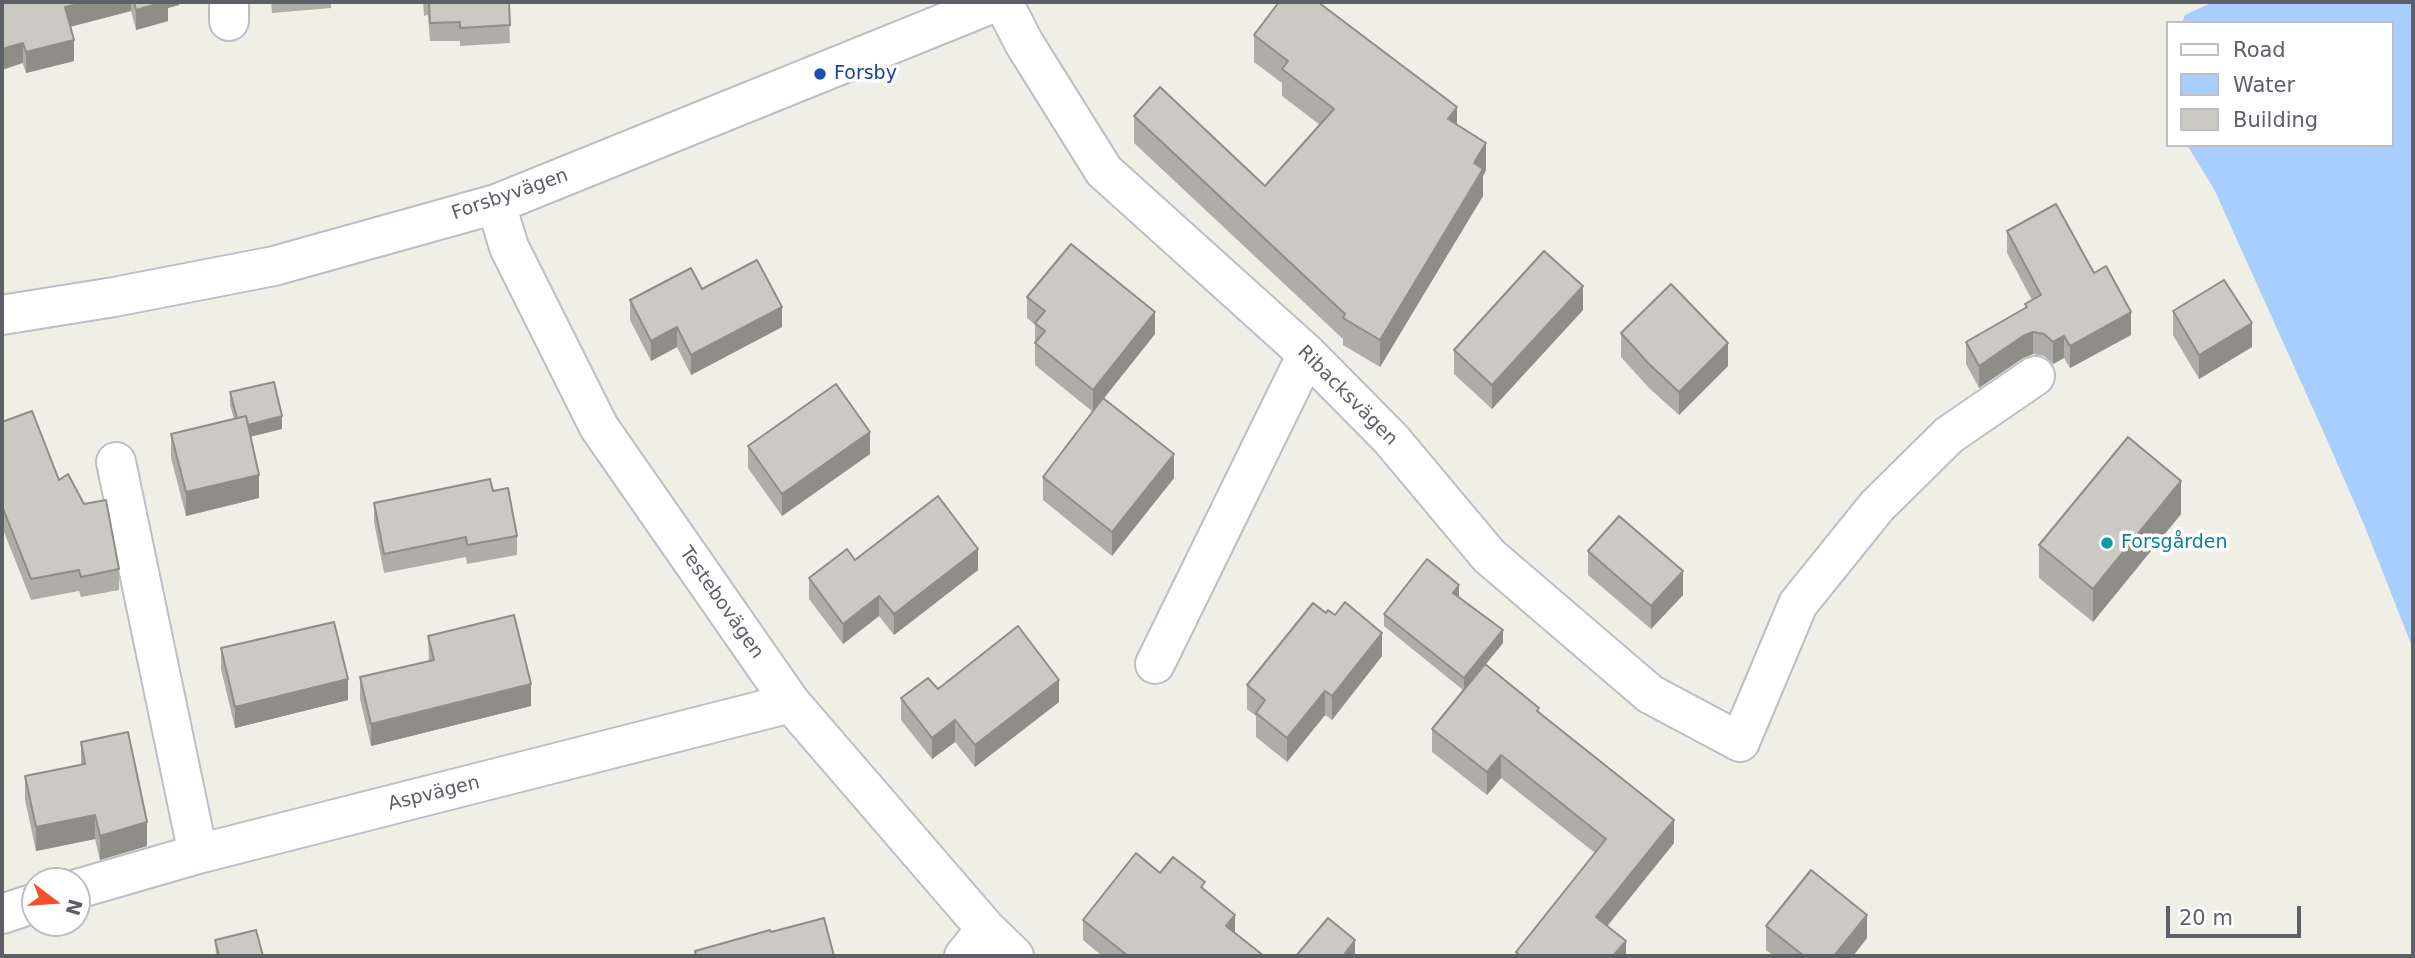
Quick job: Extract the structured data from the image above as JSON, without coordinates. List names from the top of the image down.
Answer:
{
  "streets": {
    "street": [
      "Forsbyvägen",
      "Ribacksvägen",
      "Testebovägen",
      "Aspvägen"
    ]
  },
  "crossings": [
    ["Forsbyvägen", "Testebovägen"],
    ["Testebovägen", "Aspvägen"]
  ],
  "places": ["Forsby", "Forsgården"],
  "legend": ["Road", "Water", "Building"],
  "scale_bar": "20 m",
  "north": "right"
}
